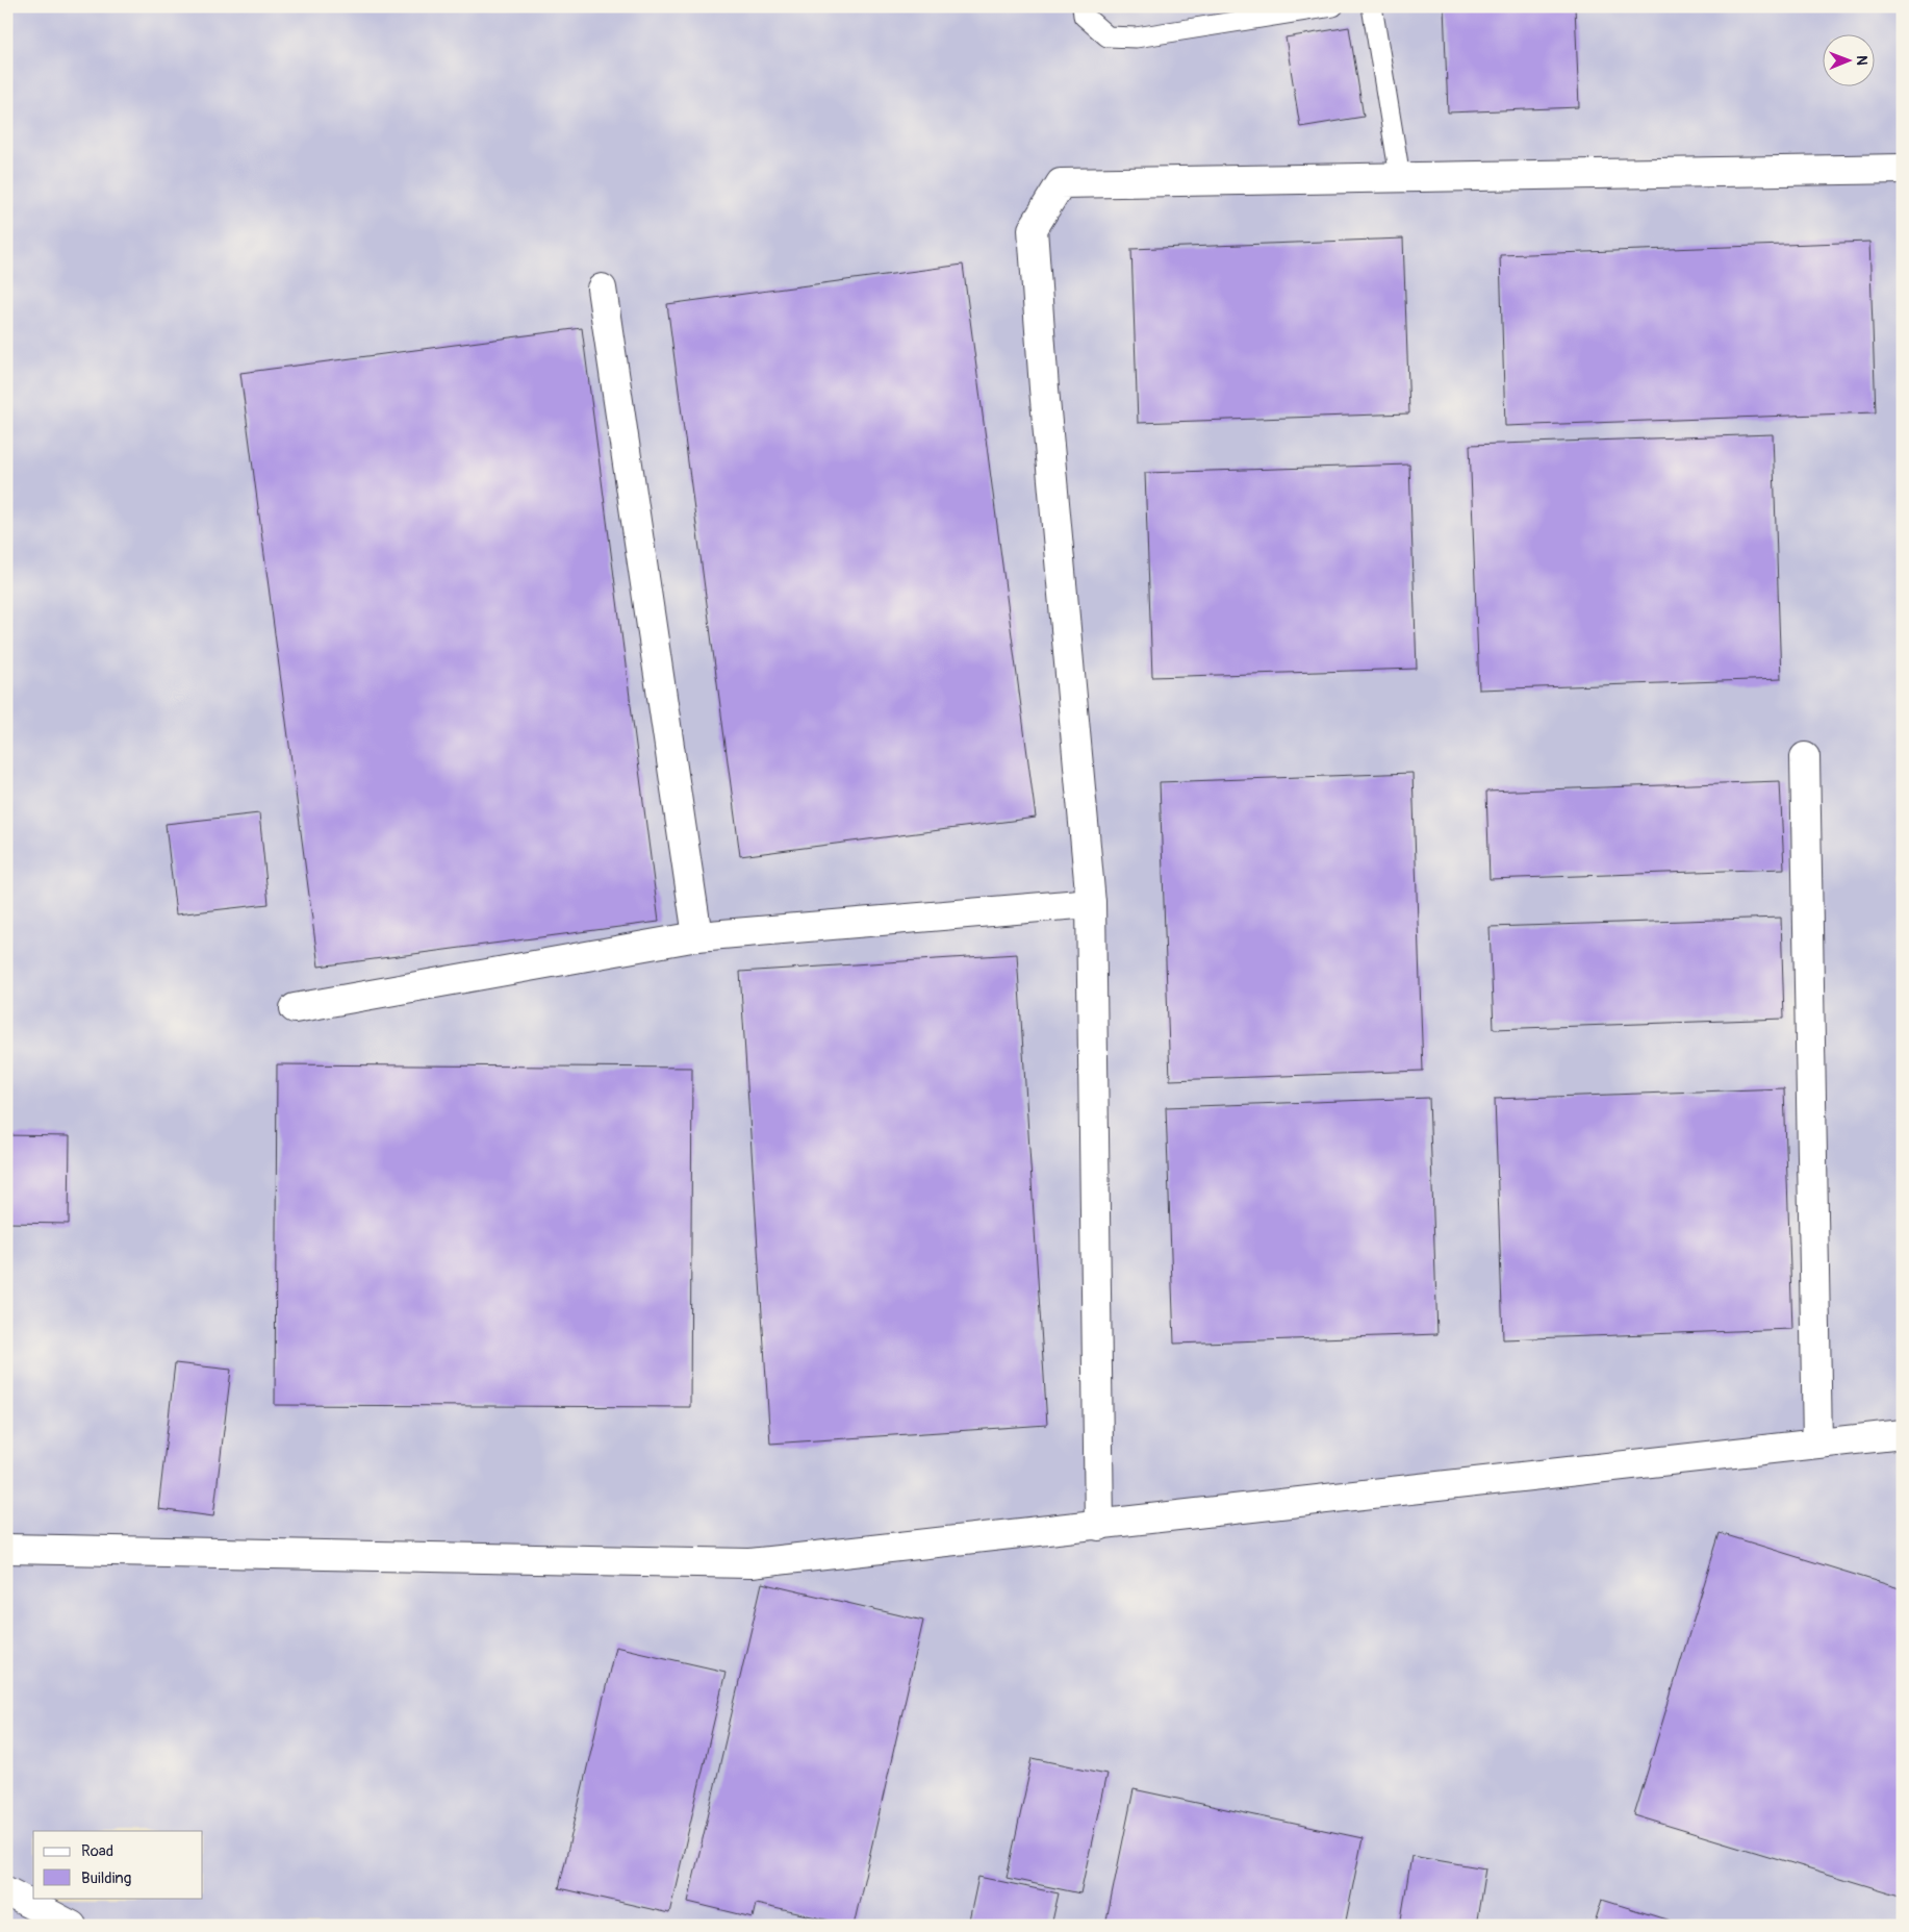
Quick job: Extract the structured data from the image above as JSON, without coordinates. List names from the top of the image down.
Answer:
{
  "legend": ["Road", "Building"],
  "north": "right"
}
